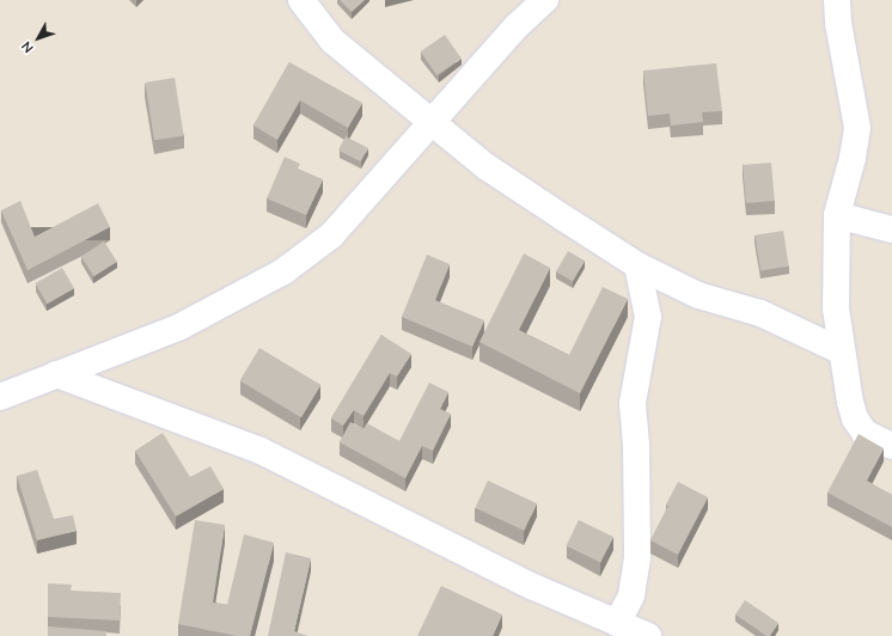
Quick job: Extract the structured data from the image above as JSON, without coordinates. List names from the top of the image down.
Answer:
{
  "north": "bottom left"
}
